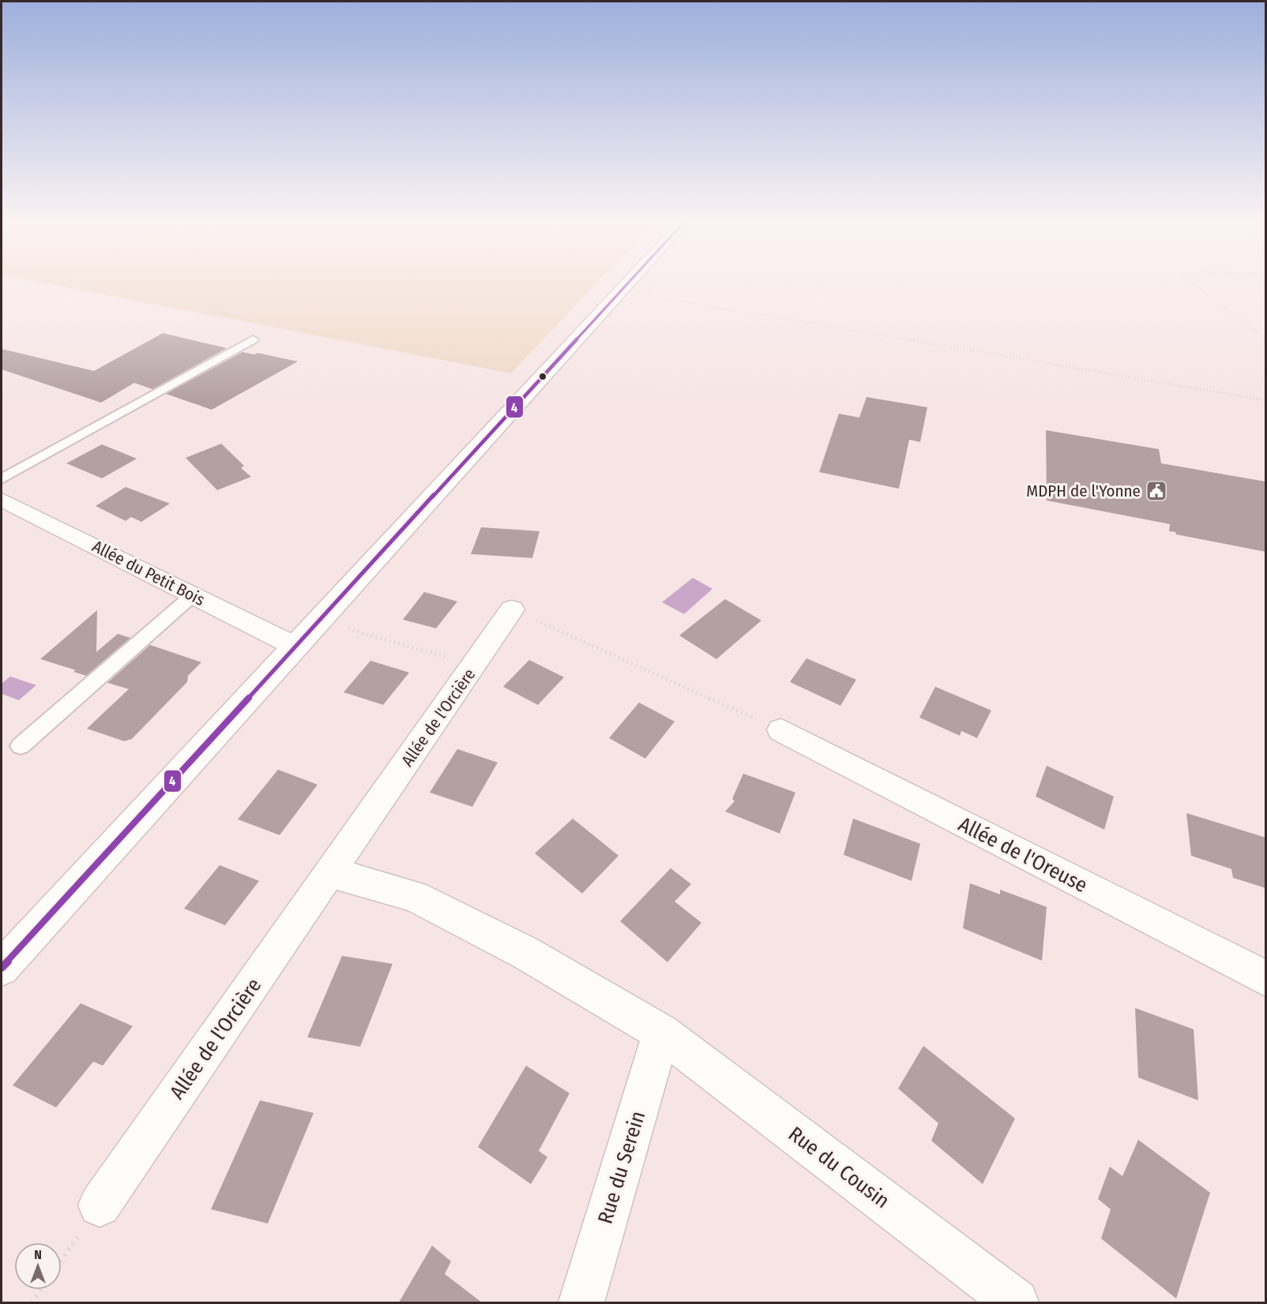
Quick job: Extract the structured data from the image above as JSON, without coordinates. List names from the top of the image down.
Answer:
{
  "streets": {
    "street": [
      "Allée du Petit Bois",
      "Allée de l'Orcière",
      "Allée de l'Oreuse",
      "Rue du Serein",
      "Rue du Cousin"
    ]
  },
  "crossings": [
    ["Rue du Serein", "Rue du Cousin"]
  ],
  "places": {
    "public building": ["MDPH de l'Yonne"]
  },
  "lines": ["transit line 4"],
  "north": "top"
}
